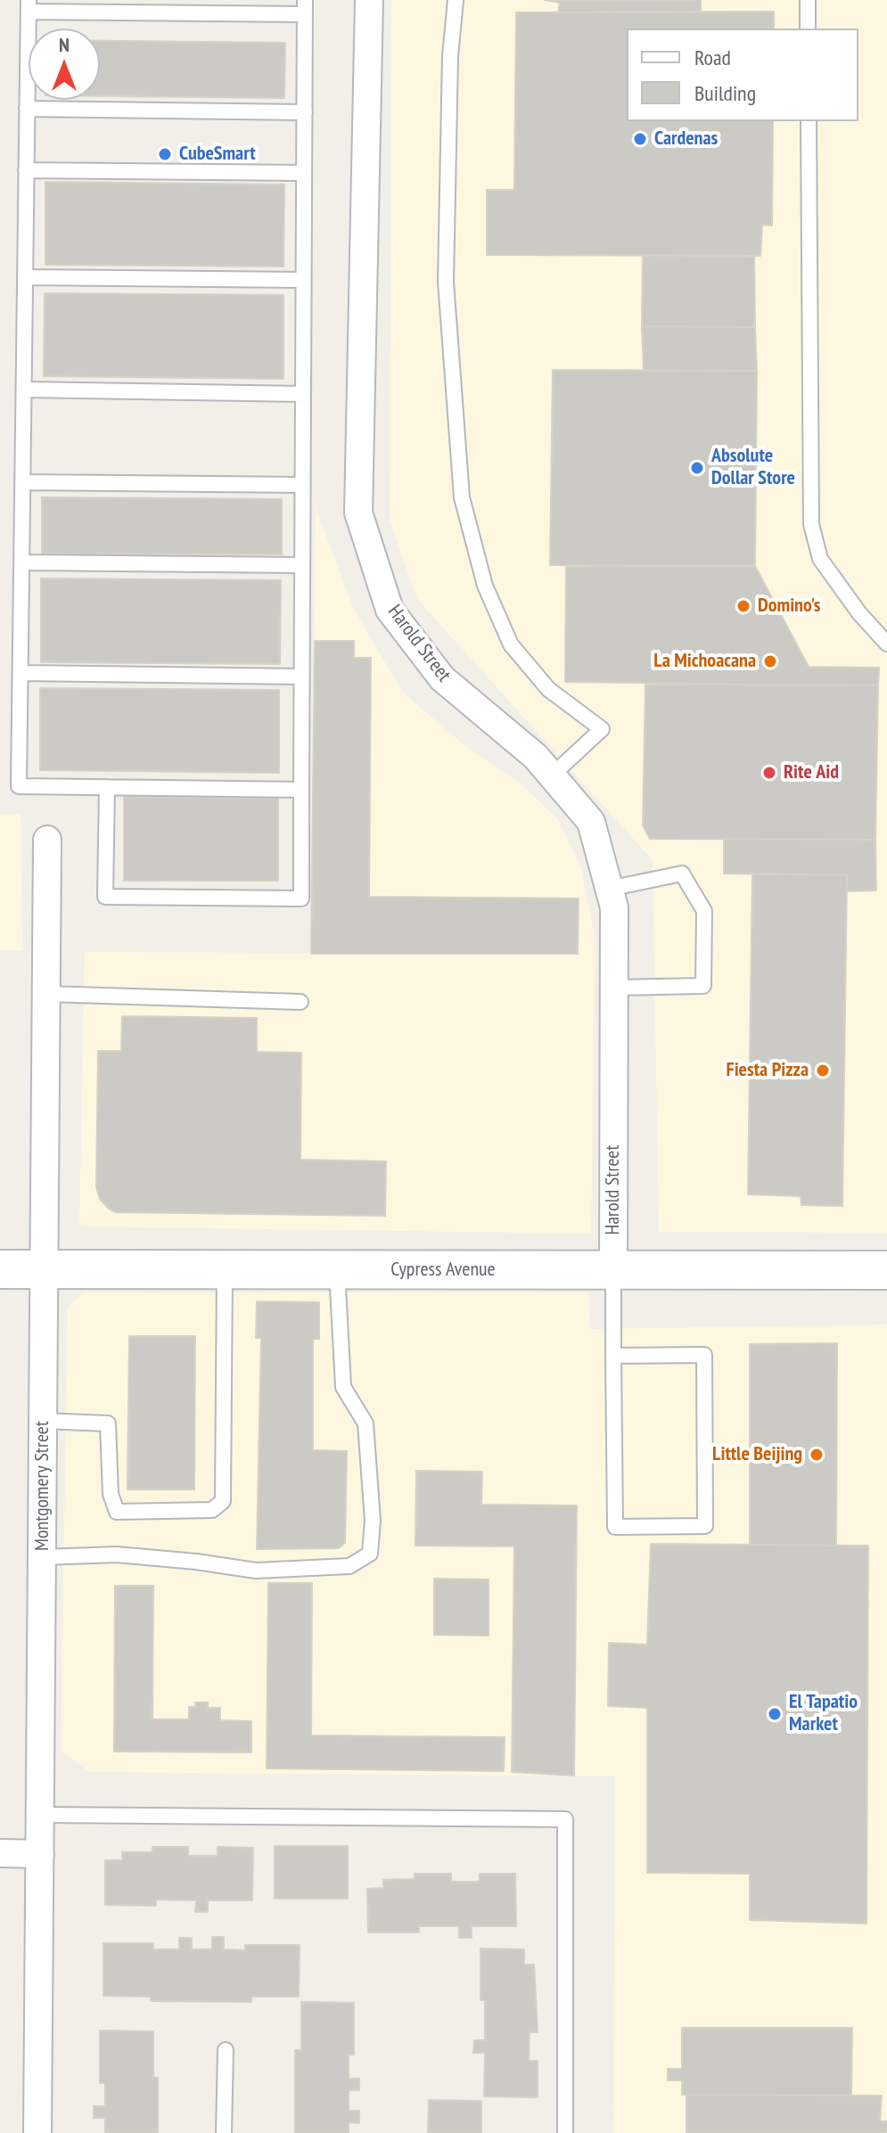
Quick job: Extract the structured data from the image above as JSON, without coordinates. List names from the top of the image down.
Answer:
{
  "streets": {
    "street": ["Harold Street", "Cypress Avenue", "Montgomery Street"]
  },
  "crossings": [
    ["Harold Street", "Cypress Avenue"],
    ["Cypress Avenue", "Montgomery Street"]
  ],
  "places": [
    "Cardenas",
    "CubeSmart",
    "Absolute Dollar Store",
    "Domino's",
    "La Michoacana",
    "Rite Aid",
    "Fiesta Pizza",
    "Little Beijing",
    "El Tapatio Market"
  ],
  "legend": ["Road", "Building"],
  "north": "top"
}
